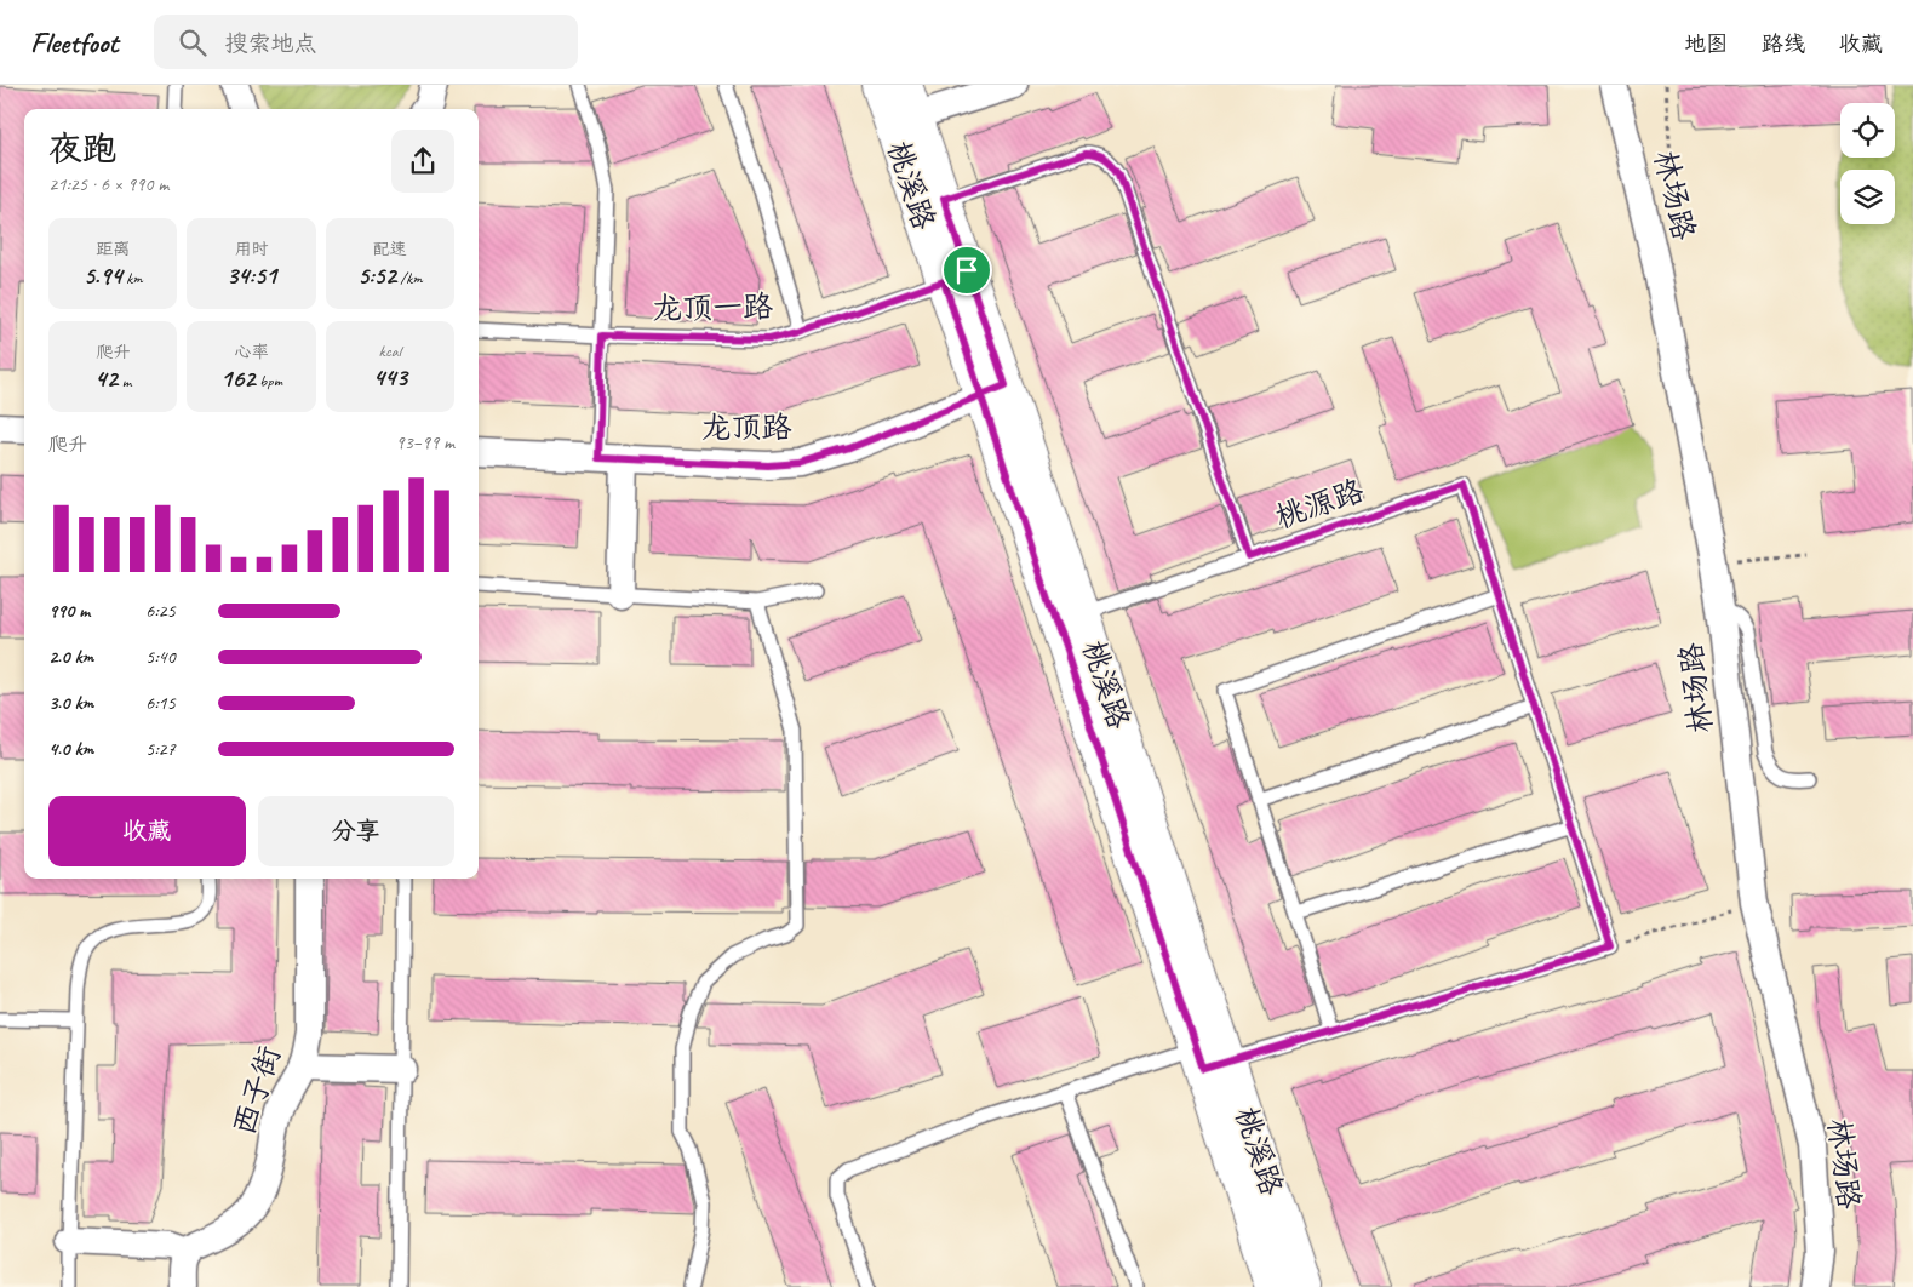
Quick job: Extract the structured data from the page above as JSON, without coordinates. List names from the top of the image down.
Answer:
{
  "streets": {
    "street": [
      "桃溪路",
      "林场路",
      "龙顶路",
      "西子街"
    ],
    "lane": ["龙顶一路", "桃源路"]
  },
  "crossings": [
    ["桃溪路", "龙顶一路"],
    ["桃溪路", "龙顶路"],
    ["桃溪路", "桃源路"]
  ],
  "page": {
    "header": "Fleetfoot",
    "search": "搜索地点",
    "nav": ["地图", "路线", "收藏"],
    "heading": ["夜跑", "21:25 · 6 × 990 m"],
    "stats": [
      ["距离", "5.94 km"],
      ["用时", "34:51"],
      ["配速", "5:52 /km"],
      ["爬升", "42 m"],
      ["心率", "162 bpm"],
      ["kcal", "443"]
    ],
    "chart": ["爬升", "93–99 m"],
    "list": [
      {
        "name": "990 m",
        "note": "6:25"
      },
      {
        "name": "2.0 km",
        "note": "5:40"
      },
      {
        "name": "3.0 km",
        "note": "6:15"
      },
      {
        "name": "4.0 km",
        "note": "5:27"
      }
    ],
    "buttons": ["收藏", "分享"]
  }
}
